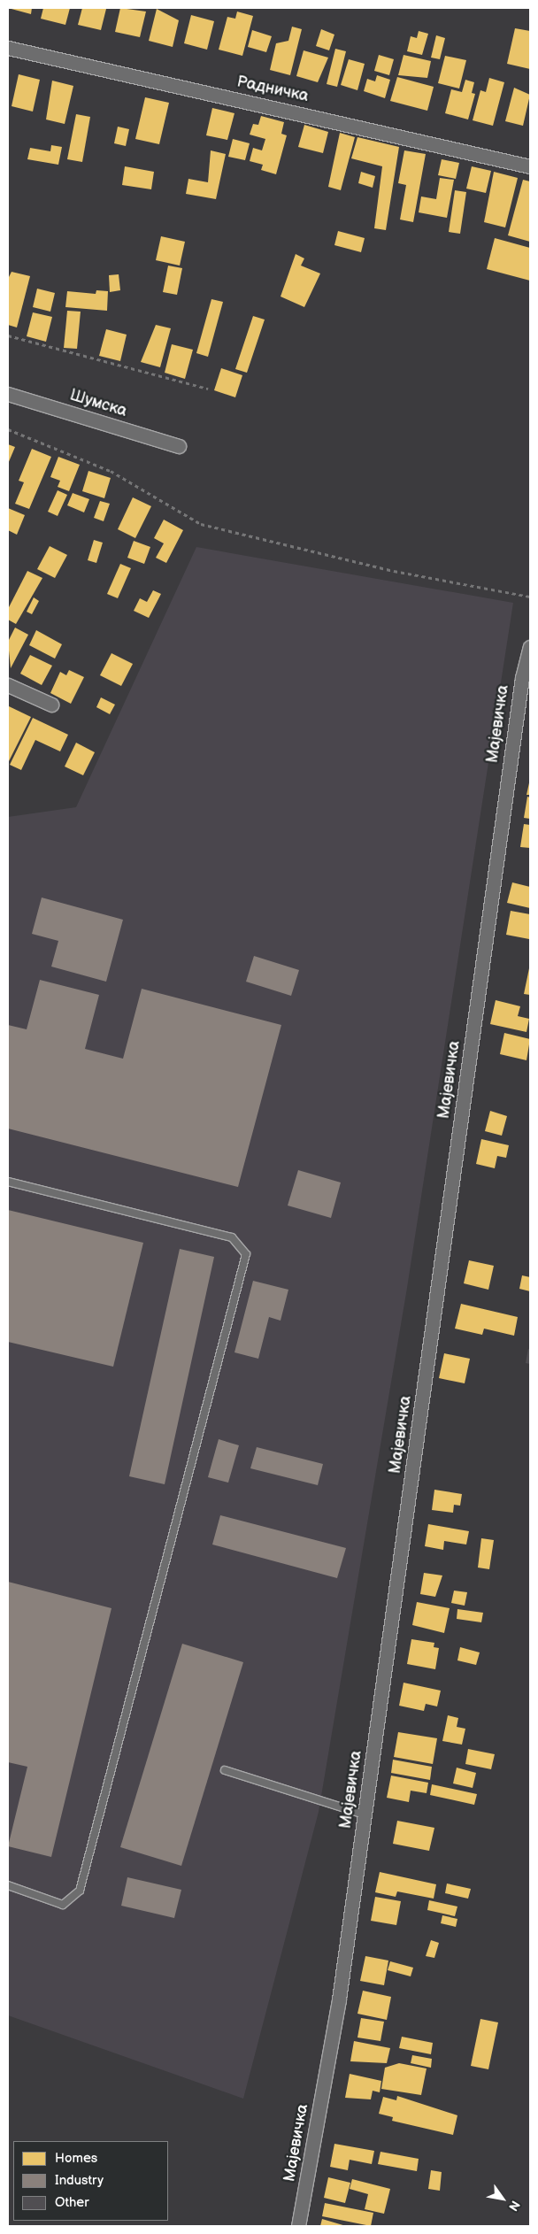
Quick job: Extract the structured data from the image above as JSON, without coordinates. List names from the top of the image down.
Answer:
{
  "streets": {
    "street": ["Радничка", "Шумска", "Мајевичка"]
  },
  "legend": ["Homes", "Industry", "Other"],
  "north": "bottom right"
}
